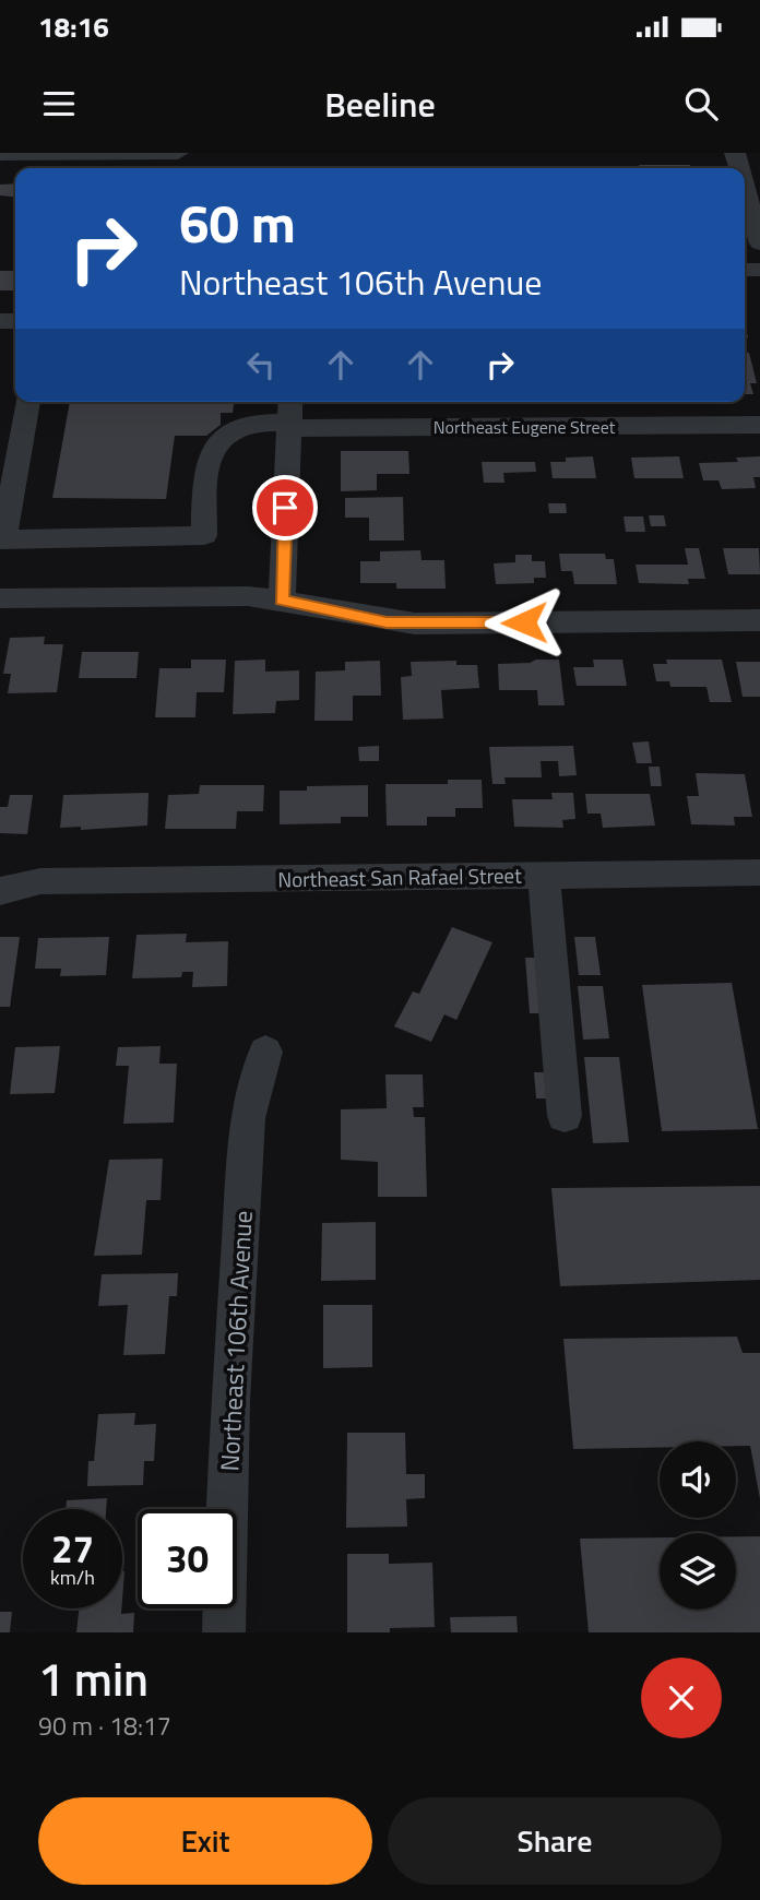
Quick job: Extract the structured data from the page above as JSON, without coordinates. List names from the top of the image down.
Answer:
{
  "streets": {
    "street": ["Northeast Eugene Street", "Northeast San Rafael Street", "Northeast 106th Avenue"]
  },
  "page": {
    "status": "18:16",
    "header": "Beeline",
    "turn": ["60 m", "Northeast 106th Avenue"],
    "speed": "27 km/h",
    "limit": "30",
    "heading": ["1 min", "90 m · 18:17"],
    "buttons": ["Exit", "Share"]
  }
}
